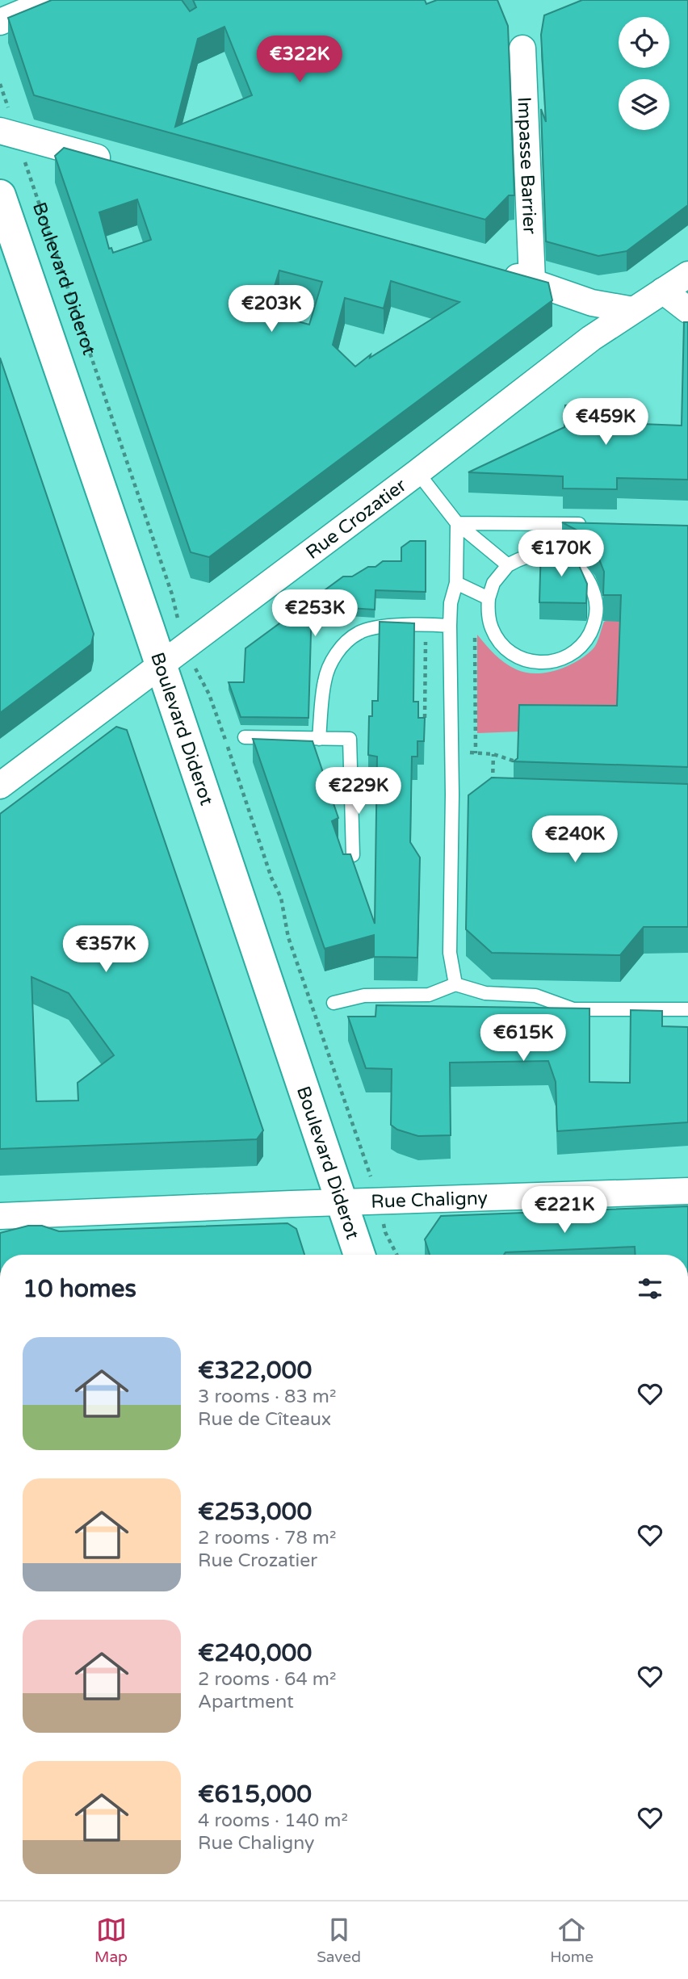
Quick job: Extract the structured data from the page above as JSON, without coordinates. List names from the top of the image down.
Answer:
{
  "streets": {
    "main road": ["Boulevard Diderot"],
    "street": ["Impasse Barrier", "Rue Crozatier", "Rue Chaligny"]
  },
  "crossings": [
    ["Boulevard Diderot", "Rue Crozatier"],
    ["Boulevard Diderot", "Rue Chaligny"]
  ],
  "page": {
    "price": [
      "€322K",
      "€203K",
      "€459K",
      "€170K",
      "€253K",
      "€229K",
      "€240K",
      "€357K",
      "€615K",
      "€221K"
    ],
    "heading": "10 homes",
    "list": [
      {
        "name": "€322,000",
        "note": "3 rooms · 83 m² · Rue de Cîteaux"
      },
      {
        "name": "€253,000",
        "note": "2 rooms · 78 m² · Rue Crozatier"
      },
      {
        "name": "€240,000",
        "note": "2 rooms · 64 m² · Apartment"
      },
      {
        "name": "€615,000",
        "note": "4 rooms · 140 m² · Rue Chaligny"
      }
    ],
    "tabs": ["Map", "Saved", "Home"]
  }
}
